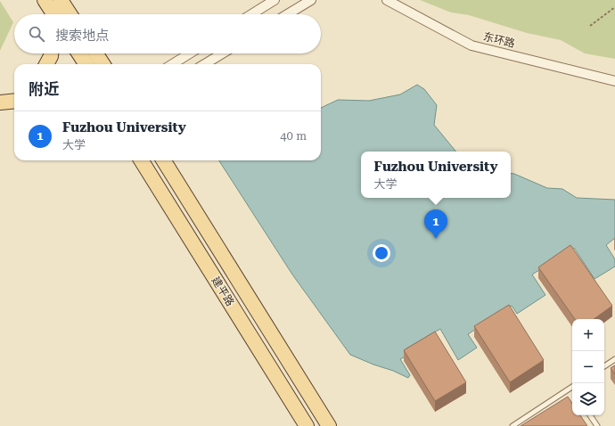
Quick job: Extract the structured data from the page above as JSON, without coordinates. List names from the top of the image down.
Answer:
{
  "streets": {
    "main road": ["建平路"],
    "street": ["东环路"]
  },
  "page": {
    "search": "搜索地点",
    "heading": "附近",
    "list": [
      {
        "mark": "1",
        "name": "Fuzhou University",
        "note": "大学",
        "value": "40 m"
      }
    ],
    "popup": ["Fuzhou University", "大学"],
    "pins": "1",
    "map_buttons": ["+", "−"]
  }
}
